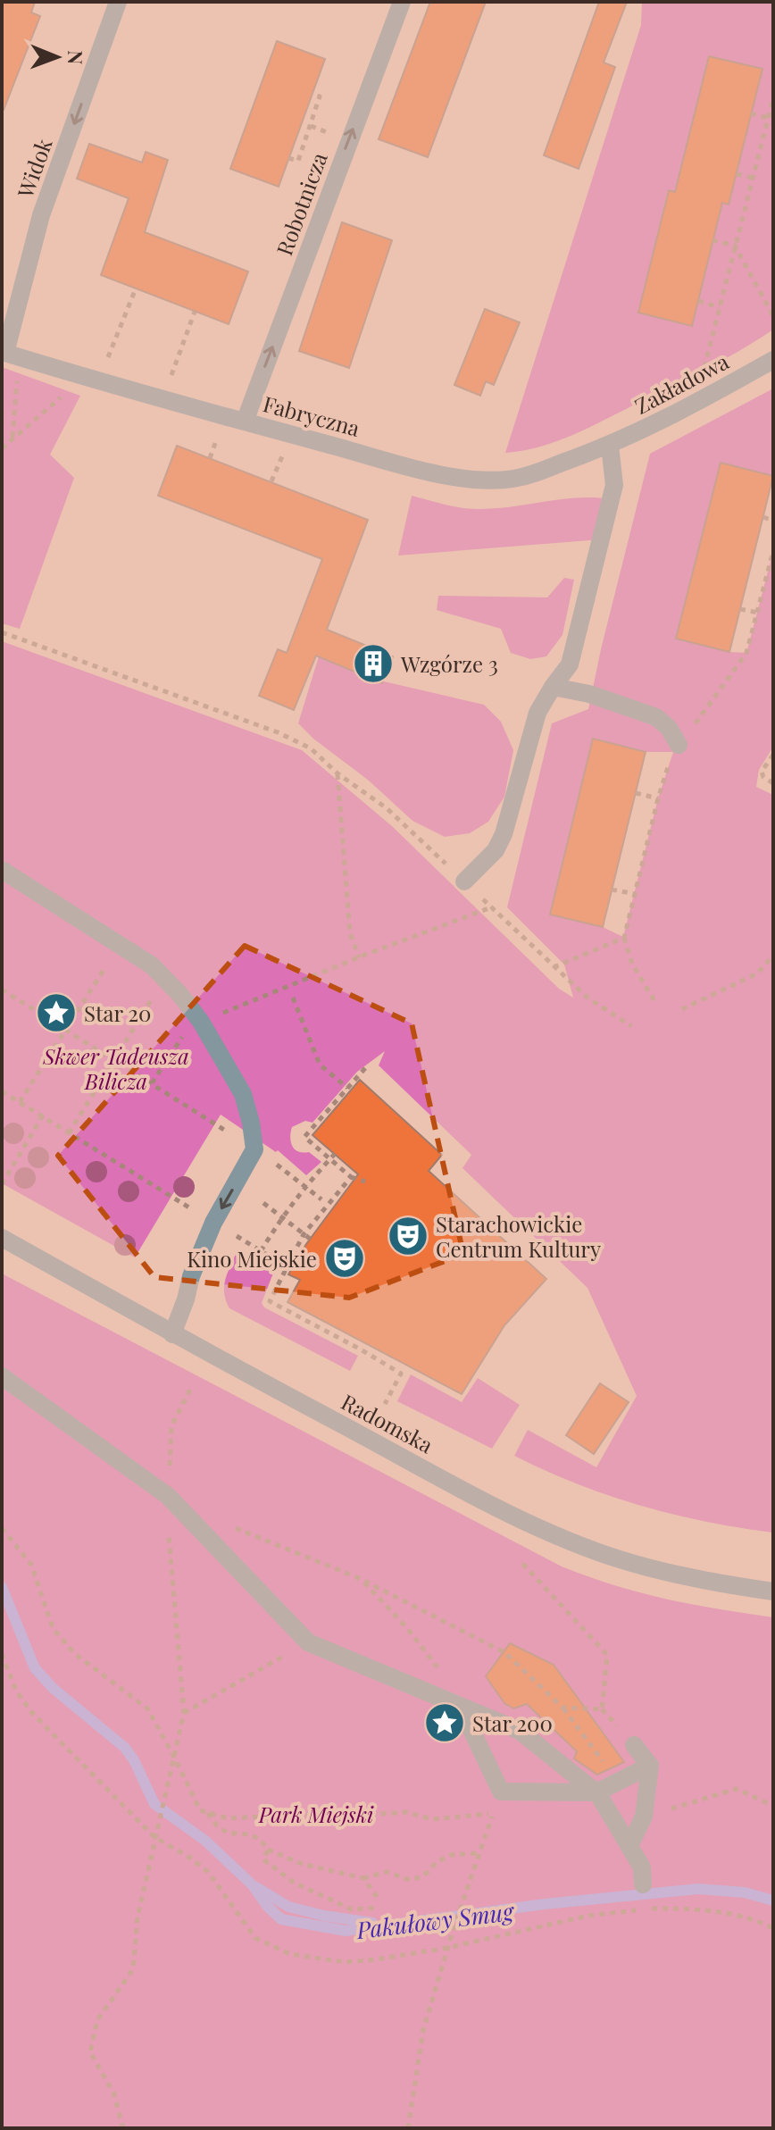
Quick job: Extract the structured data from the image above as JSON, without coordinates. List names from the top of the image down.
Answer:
{
  "streets": {
    "street": [
      "Widok",
      "Robotnicza",
      "Zakładowa",
      "Fabryczna",
      "Radomska"
    ]
  },
  "crossings": [
    ["Widok", "Fabryczna"],
    ["Robotnicza", "Fabryczna"],
    ["Zakładowa", "Fabryczna"]
  ],
  "one_way": ["Widok", "Robotnicza"],
  "water": ["Pakułowy Smug"],
  "parks": ["Skwer Tadeusza Bilicza", "Park Miejski"],
  "places": {
    "building": ["Wzgórze 3"],
    "place": ["Star 20", "Star 200"],
    "theatre": ["Starachowickie Centrum Kultury", "Kino Miejskie"]
  },
  "north": "right"
}
